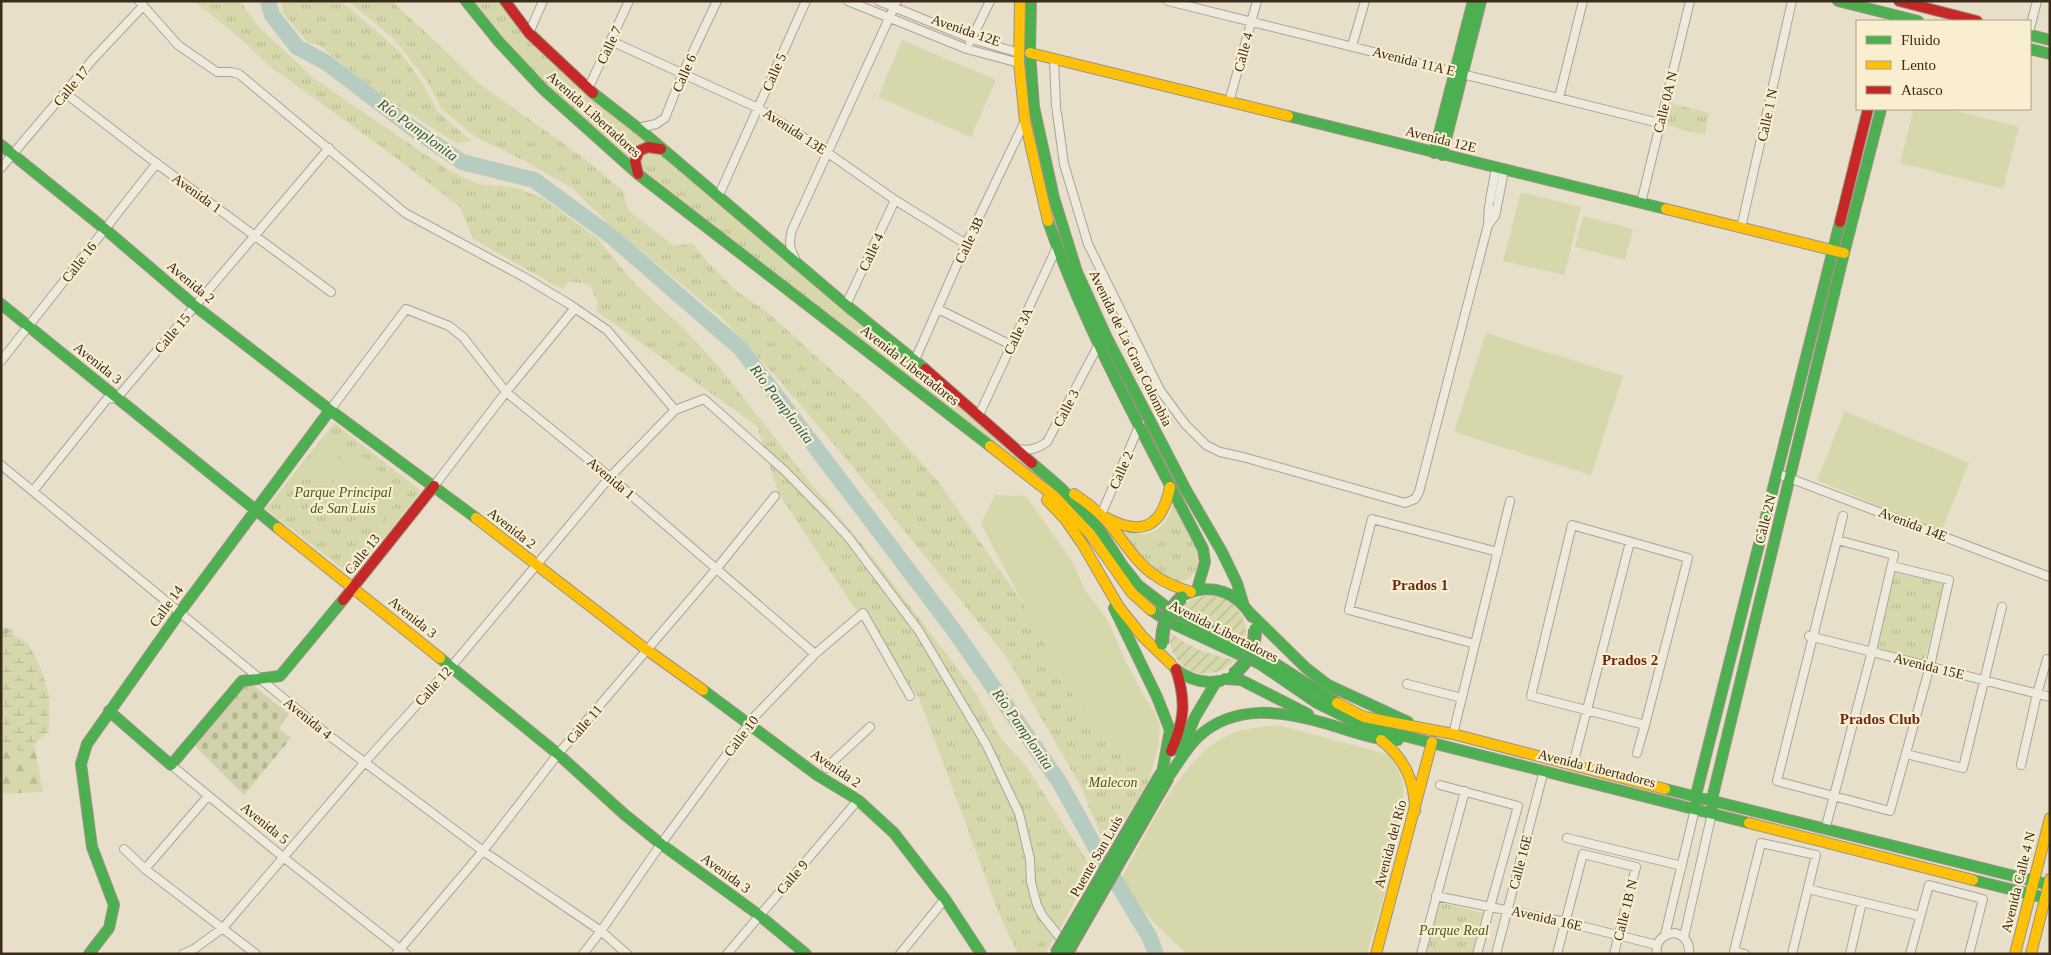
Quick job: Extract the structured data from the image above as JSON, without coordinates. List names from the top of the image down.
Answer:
{
  "streets": {
    "main road": [
      "Avenida 12E",
      "Avenida Libertadores",
      "Avenida 2",
      "Avenida de La Gran Colombia",
      "Avenida 3",
      "Calle 2N",
      "Calle 13",
      "Calle 14",
      "Avenida 5",
      "Avenida del Río",
      "Puente San Luís",
      "Avenida Calle 4 N"
    ],
    "street": [
      "Calle 7",
      "Calle 4",
      "Avenida 11A E",
      "Calle 5",
      "Calle 6",
      "Calle 17",
      "Calle 0A N",
      "Calle 1 N",
      "Avenida 13E",
      "Avenida 1",
      "Calle 3B",
      "Calle 16",
      "Calle 3A",
      "Calle 15",
      "Calle 3",
      "Calle 2",
      "Avenida 14E",
      "Avenida 15E",
      "Calle 12",
      "Avenida 4",
      "Calle 11",
      "Calle 10",
      "Calle 16E",
      "Calle 9",
      "Calle 1B N",
      "Avenida 16E"
    ]
  },
  "crossings": [
    ["Avenida 12E", "Calle 4"],
    ["Avenida 12E", "Calle 0A N"],
    ["Avenida 12E", "Calle 1 N"],
    ["Avenida 12E", "Avenida de La Gran Colombia"],
    ["Avenida 12E", "Calle 2N"],
    ["Calle 7", "Avenida Libertadores"],
    ["Calle 7", "Avenida 13E"],
    ["Calle 4", "Avenida 11A E"],
    ["Calle 4", "Avenida Libertadores"],
    ["Calle 4", "Avenida 13E"],
    ["Avenida 11A E", "Calle 0A N"],
    ["Calle 5", "Avenida Libertadores"],
    ["Calle 5", "Avenida 13E"],
    ["Calle 6", "Avenida Libertadores"],
    ["Calle 6", "Avenida 13E"],
    ["Calle 17", "Avenida 1"],
    ["Calle 17", "Avenida 2"],
    ["Avenida Libertadores", "Calle 3B"],
    ["Avenida Libertadores", "Calle 3A"],
    ["Avenida Libertadores", "Calle 3"],
    ["Avenida Libertadores", "Calle 2N"],
    ["Avenida Libertadores", "Avenida del Río"],
    ["Avenida Libertadores", "Calle 16E"],
    ["Avenida Libertadores", "Avenida Calle 4 N"],
    ["Avenida 13E", "Calle 3B"],
    ["Avenida 1", "Calle 16"],
    ["Avenida 1", "Calle 15"],
    ["Avenida 1", "Calle 13"],
    ["Avenida 1", "Calle 14"],
    ["Avenida 1", "Calle 12"],
    ["Avenida 1", "Calle 11"],
    ["Avenida 1", "Calle 10"],
    ["Calle 3B", "Avenida de La Gran Colombia"],
    ["Calle 16", "Avenida 2"],
    ["Calle 16", "Avenida 3"],
    ["Avenida 2", "Calle 15"],
    ["Avenida 2", "Calle 13"],
    ["Avenida 2", "Calle 14"],
    ["Avenida 2", "Calle 12"],
    ["Avenida 2", "Calle 11"],
    ["Avenida 2", "Calle 10"],
    ["Avenida 2", "Calle 9"],
    ["Calle 3A", "Avenida de La Gran Colombia"],
    ["Calle 15", "Avenida 3"],
    ["Calle 15", "Avenida 4"],
    ["Avenida de La Gran Colombia", "Calle 3"],
    ["Avenida de La Gran Colombia", "Calle 2"],
    ["Avenida 3", "Calle 13"],
    ["Avenida 3", "Calle 14"],
    ["Avenida 3", "Calle 12"],
    ["Avenida 3", "Calle 11"],
    ["Avenida 3", "Calle 10"],
    ["Avenida 3", "Calle 9"],
    ["Calle 2N", "Avenida 14E"],
    ["Calle 13", "Avenida 4"],
    ["Calle 13", "Avenida 5"],
    ["Calle 14", "Avenida 4"],
    ["Calle 14", "Avenida 5"],
    ["Calle 12", "Avenida 4"],
    ["Calle 12", "Avenida 5"],
    ["Avenida 4", "Calle 11"],
    ["Avenida 4", "Calle 10"],
    ["Calle 11", "Avenida 5"],
    ["Calle 16E", "Avenida 16E"],
    ["Calle 1B N", "Avenida 16E"]
  ],
  "districts": ["Prados 1", "Prados 2", "Prados Club"],
  "water": ["Río Pamplonita"],
  "parks": ["Parque Principal de San Luis", "Malecon", "Parque Real"],
  "legend": ["Fluido", "Lento", "Atasco"]
}
